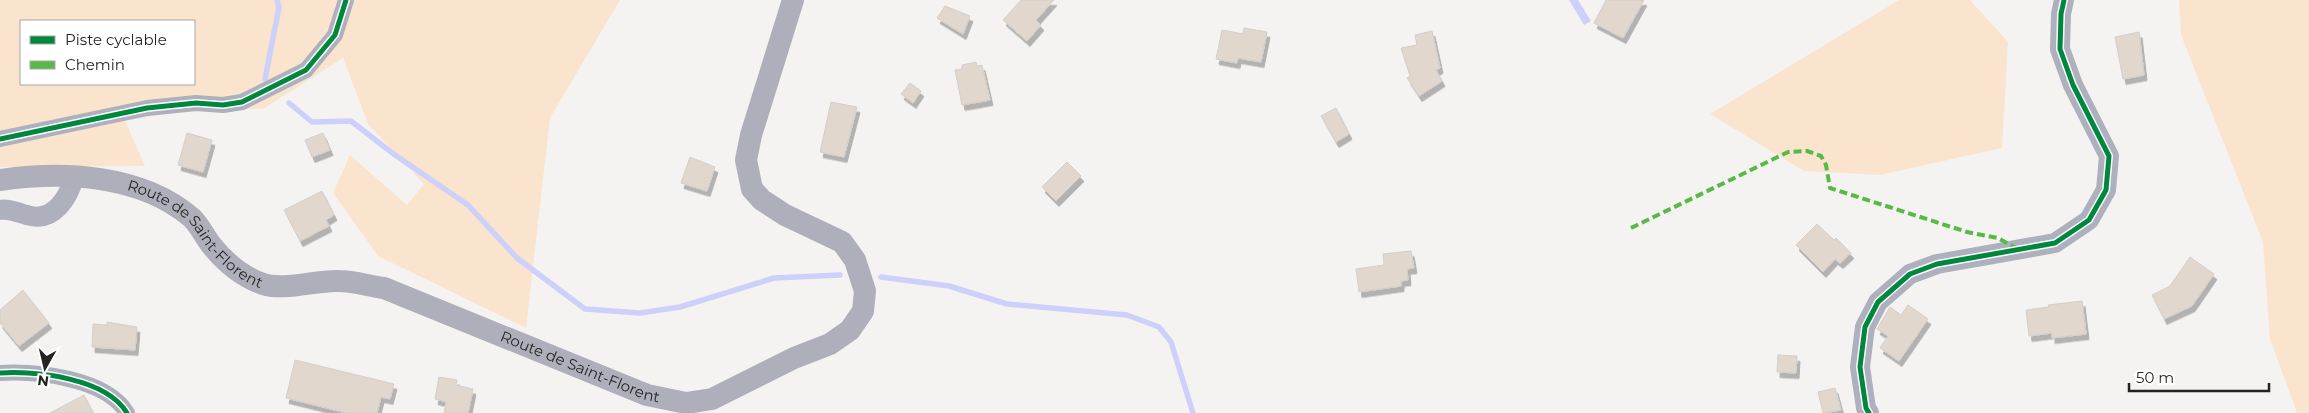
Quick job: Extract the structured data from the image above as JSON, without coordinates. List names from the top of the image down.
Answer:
{
  "streets": {
    "main road": ["Route de Saint-Florent"]
  },
  "legend": ["Piste cyclable", "Chemin"],
  "scale_bar": "50 m",
  "north": "bottom"
}
